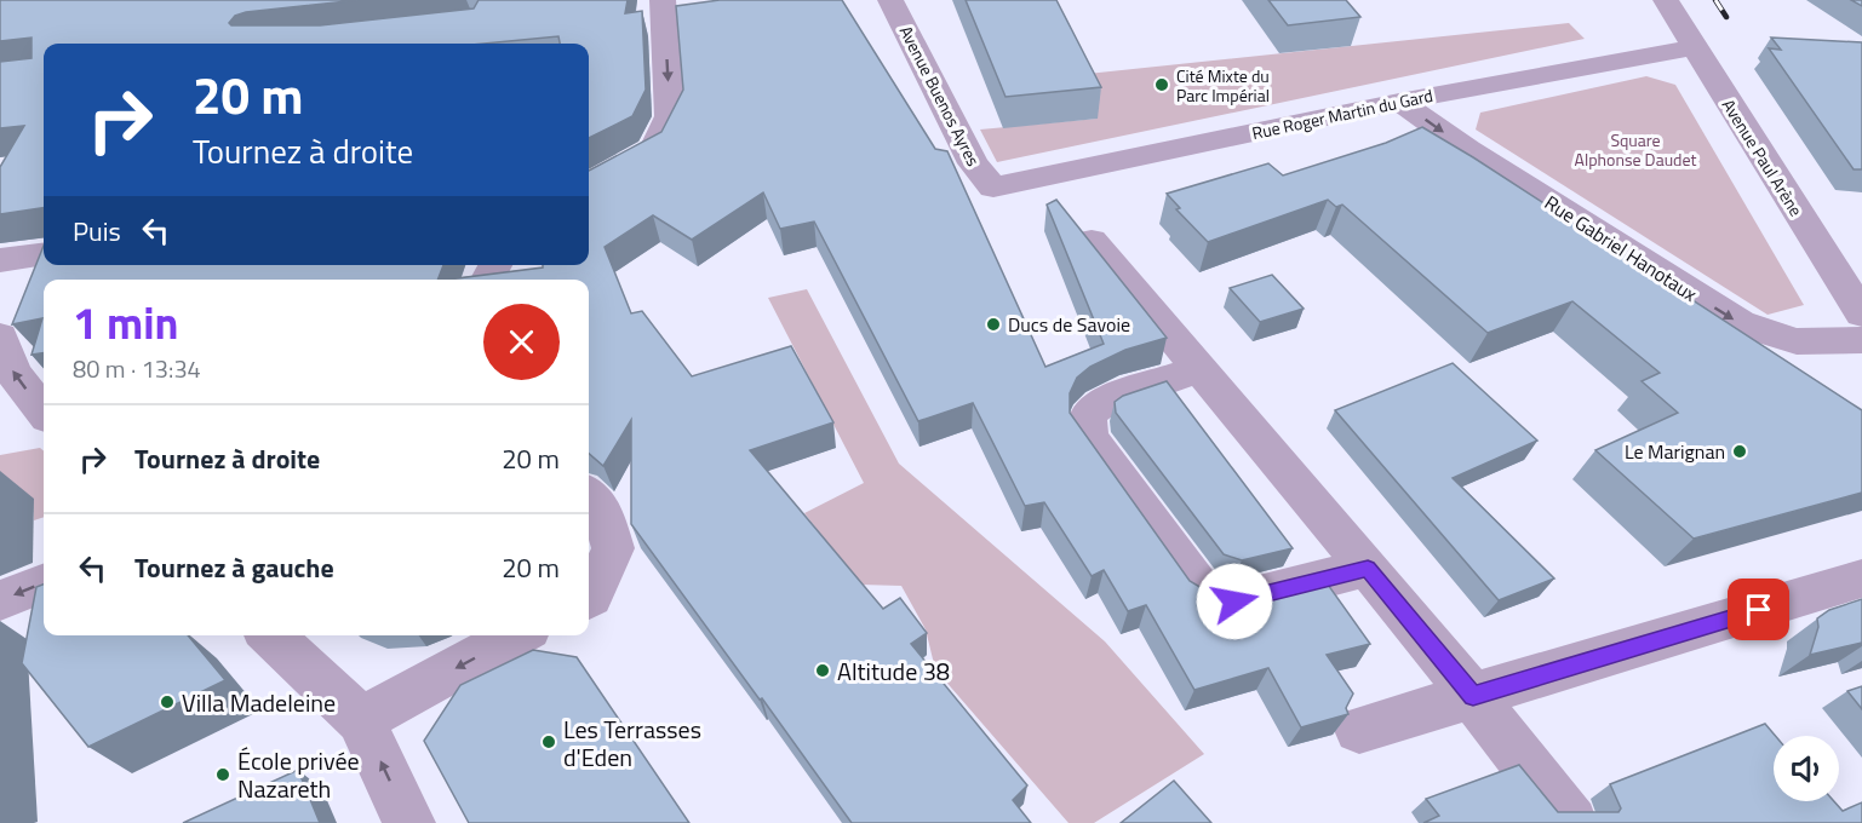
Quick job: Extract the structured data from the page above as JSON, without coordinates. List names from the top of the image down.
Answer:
{
  "streets": {
    "street": [
      "Avenue Buenos Ayres",
      "Rue Roger Martin du Gard",
      "Avenue Paul Arène",
      "Rue Gabriel Hanotaux"
    ]
  },
  "crossings": [
    ["Avenue Buenos Ayres", "Rue Roger Martin du Gard"],
    ["Rue Roger Martin du Gard", "Avenue Paul Arène"],
    ["Rue Roger Martin du Gard", "Rue Gabriel Hanotaux"]
  ],
  "one_way": ["Rue Gabriel Hanotaux"],
  "parks": ["Square Alphonse Daudet"],
  "places": [
    "Cité Mixte du Parc Impérial",
    "Ducs de Savoie",
    "Le Marignan",
    "Altitude 38",
    "Villa Madeleine",
    "Les Terrasses d'Eden",
    "École privée Nazareth"
  ],
  "page": {
    "turn": ["20 m", "Tournez à droite"],
    "then": "Puis",
    "heading": ["1 min", "80 m · 13:34"],
    "list": [
      {
        "name": "Tournez à droite",
        "value": "20 m"
      },
      {
        "name": "Tournez à gauche",
        "value": "20 m"
      }
    ]
  }
}
